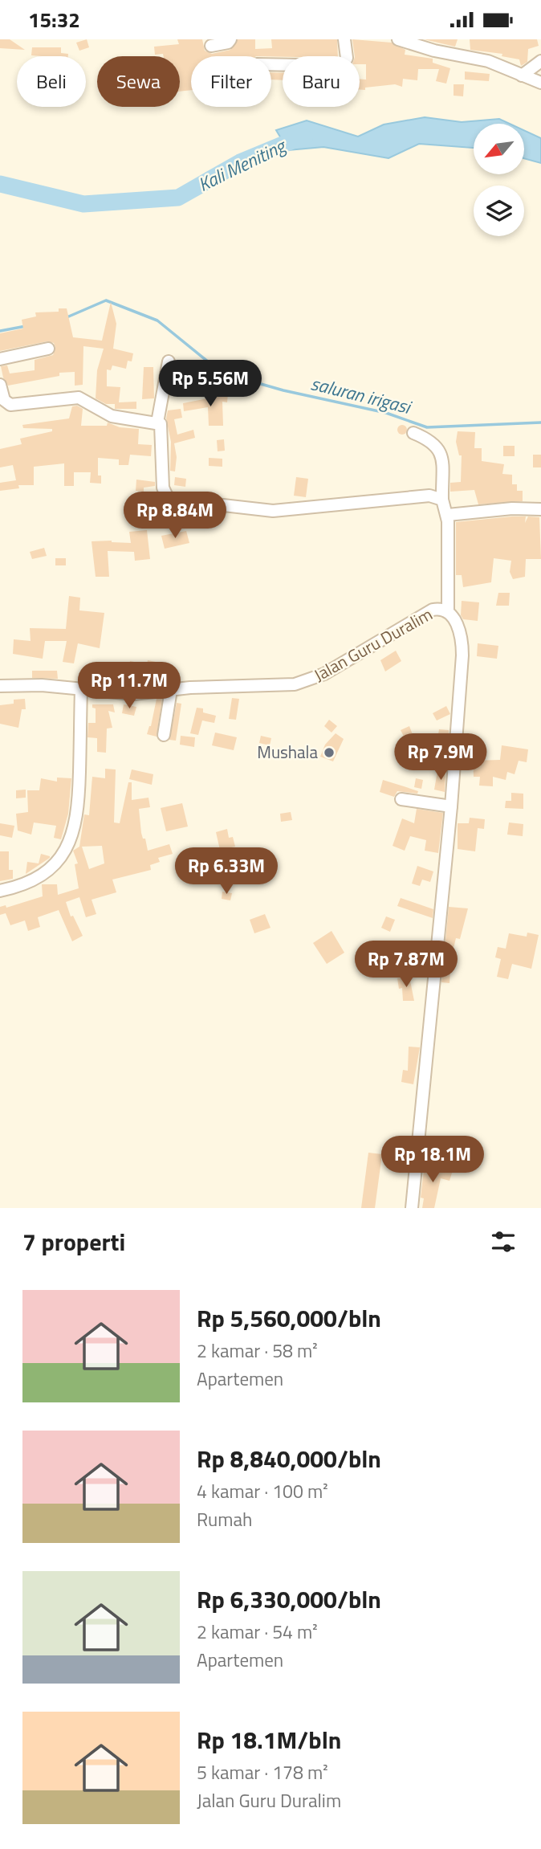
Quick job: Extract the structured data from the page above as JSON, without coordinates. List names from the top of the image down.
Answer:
{
  "streets": {
    "street": ["Jalan Guru Duralim"]
  },
  "water": ["Kali Meniting", "saluran irigasi"],
  "places": ["Mushala"],
  "north": "bottom left",
  "page": {
    "status": "15:32",
    "chip": [
      "Beli",
      "Sewa",
      "Filter",
      "Baru"
    ],
    "price": [
      "Rp 5.56M",
      "Rp 8.84M",
      "Rp 11.7M",
      "Rp 7.9M",
      "Rp 6.33M",
      "Rp 7.87M",
      "Rp 18.1M"
    ],
    "heading": "7 properti",
    "list": [
      {
        "name": "Rp 5,560,000/bln",
        "note": "2 kamar · 58 m² · Apartemen"
      },
      {
        "name": "Rp 8,840,000/bln",
        "note": "4 kamar · 100 m² · Rumah"
      },
      {
        "name": "Rp 6,330,000/bln",
        "note": "2 kamar · 54 m² · Apartemen"
      },
      {
        "name": "Rp 18.1M/bln",
        "note": "5 kamar · 178 m² · Jalan Guru Duralim"
      }
    ]
  }
}
